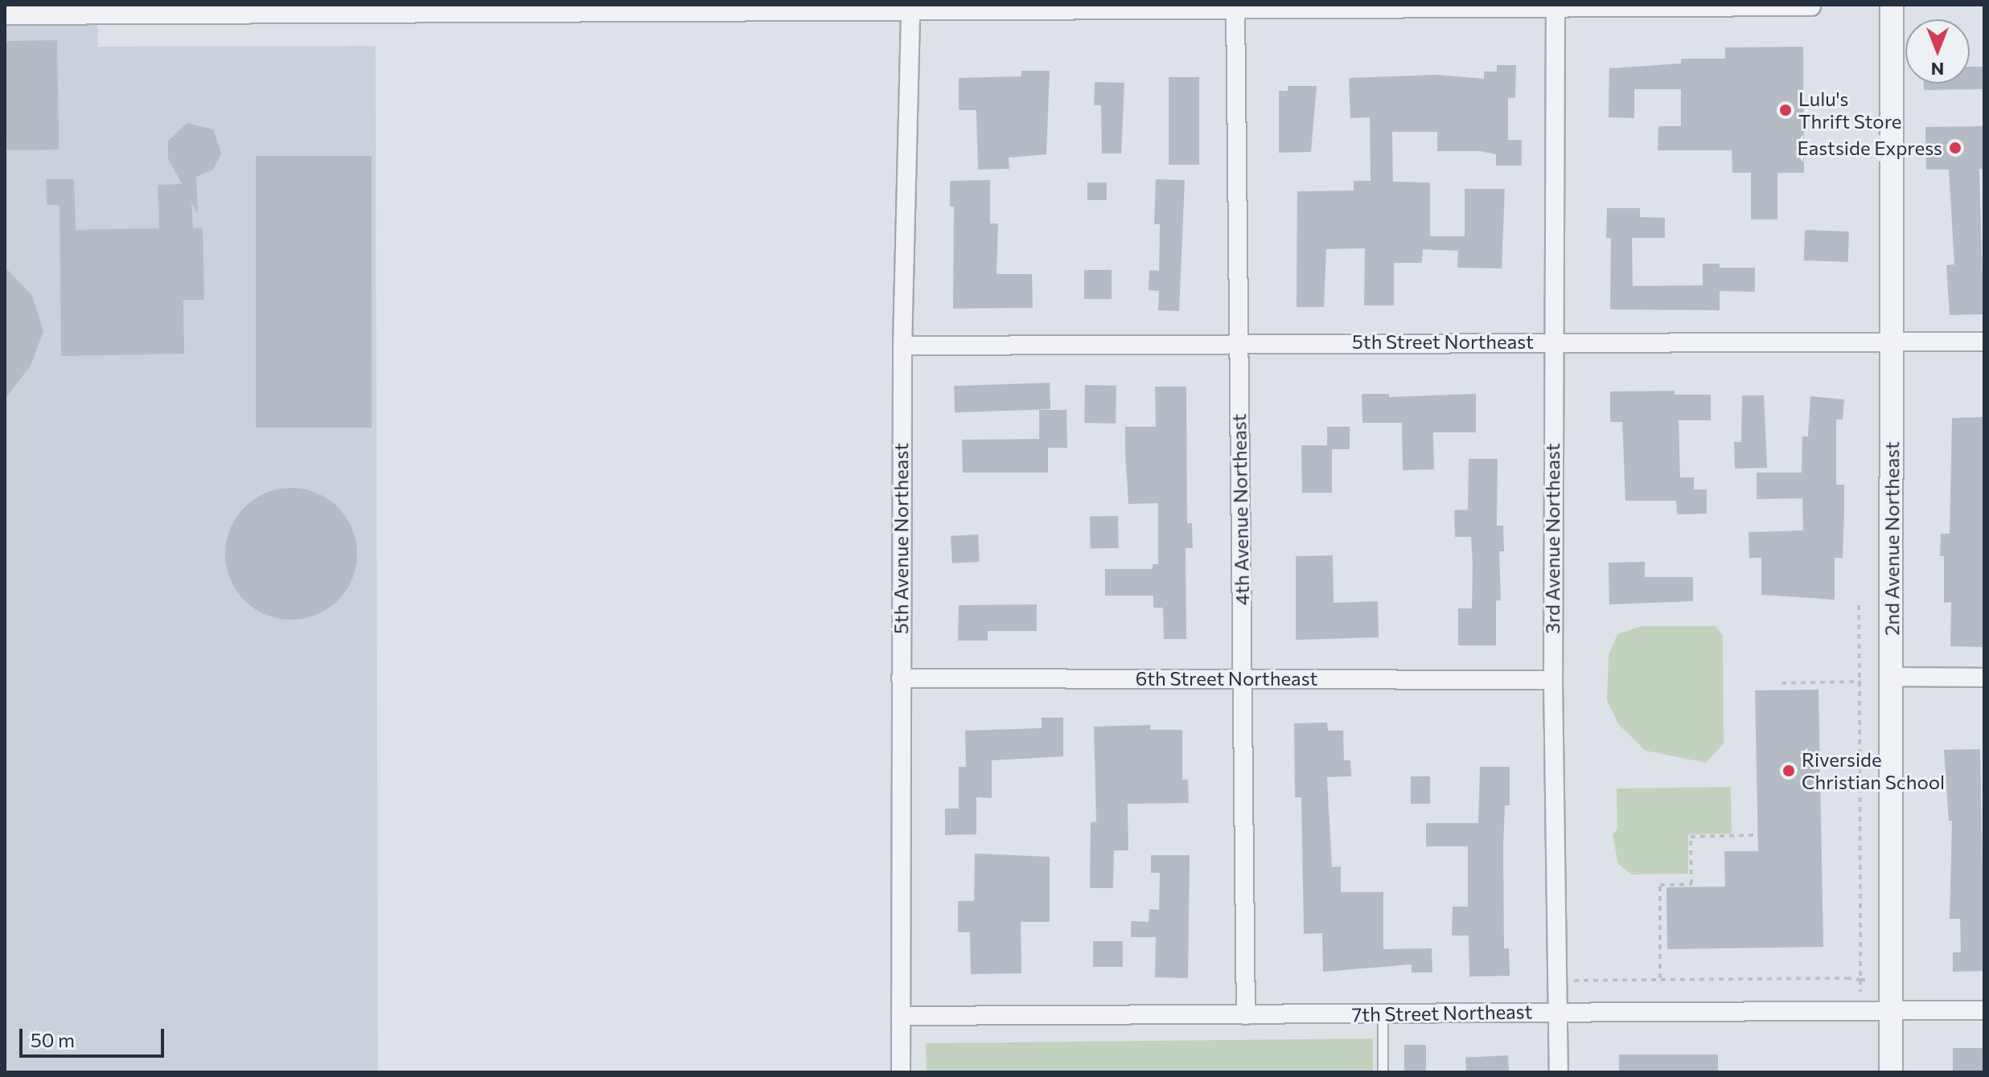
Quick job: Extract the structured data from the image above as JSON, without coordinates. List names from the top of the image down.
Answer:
{
  "streets": {
    "street": [
      "5th Street Northeast",
      "4th Avenue Northeast",
      "5th Avenue Northeast",
      "3rd Avenue Northeast",
      "2nd Avenue Northeast",
      "6th Street Northeast",
      "7th Street Northeast"
    ]
  },
  "crossings": [
    ["5th Street Northeast", "4th Avenue Northeast"],
    ["5th Street Northeast", "5th Avenue Northeast"],
    ["5th Street Northeast", "3rd Avenue Northeast"],
    ["5th Street Northeast", "2nd Avenue Northeast"],
    ["4th Avenue Northeast", "6th Street Northeast"],
    ["4th Avenue Northeast", "7th Street Northeast"],
    ["5th Avenue Northeast", "6th Street Northeast"],
    ["5th Avenue Northeast", "7th Street Northeast"],
    ["3rd Avenue Northeast", "6th Street Northeast"],
    ["3rd Avenue Northeast", "7th Street Northeast"],
    ["2nd Avenue Northeast", "7th Street Northeast"]
  ],
  "places": ["Lulu's Thrift Store", "Eastside Express", "Riverside Christian School"],
  "scale_bar": "50 m",
  "north": "bottom"
}
